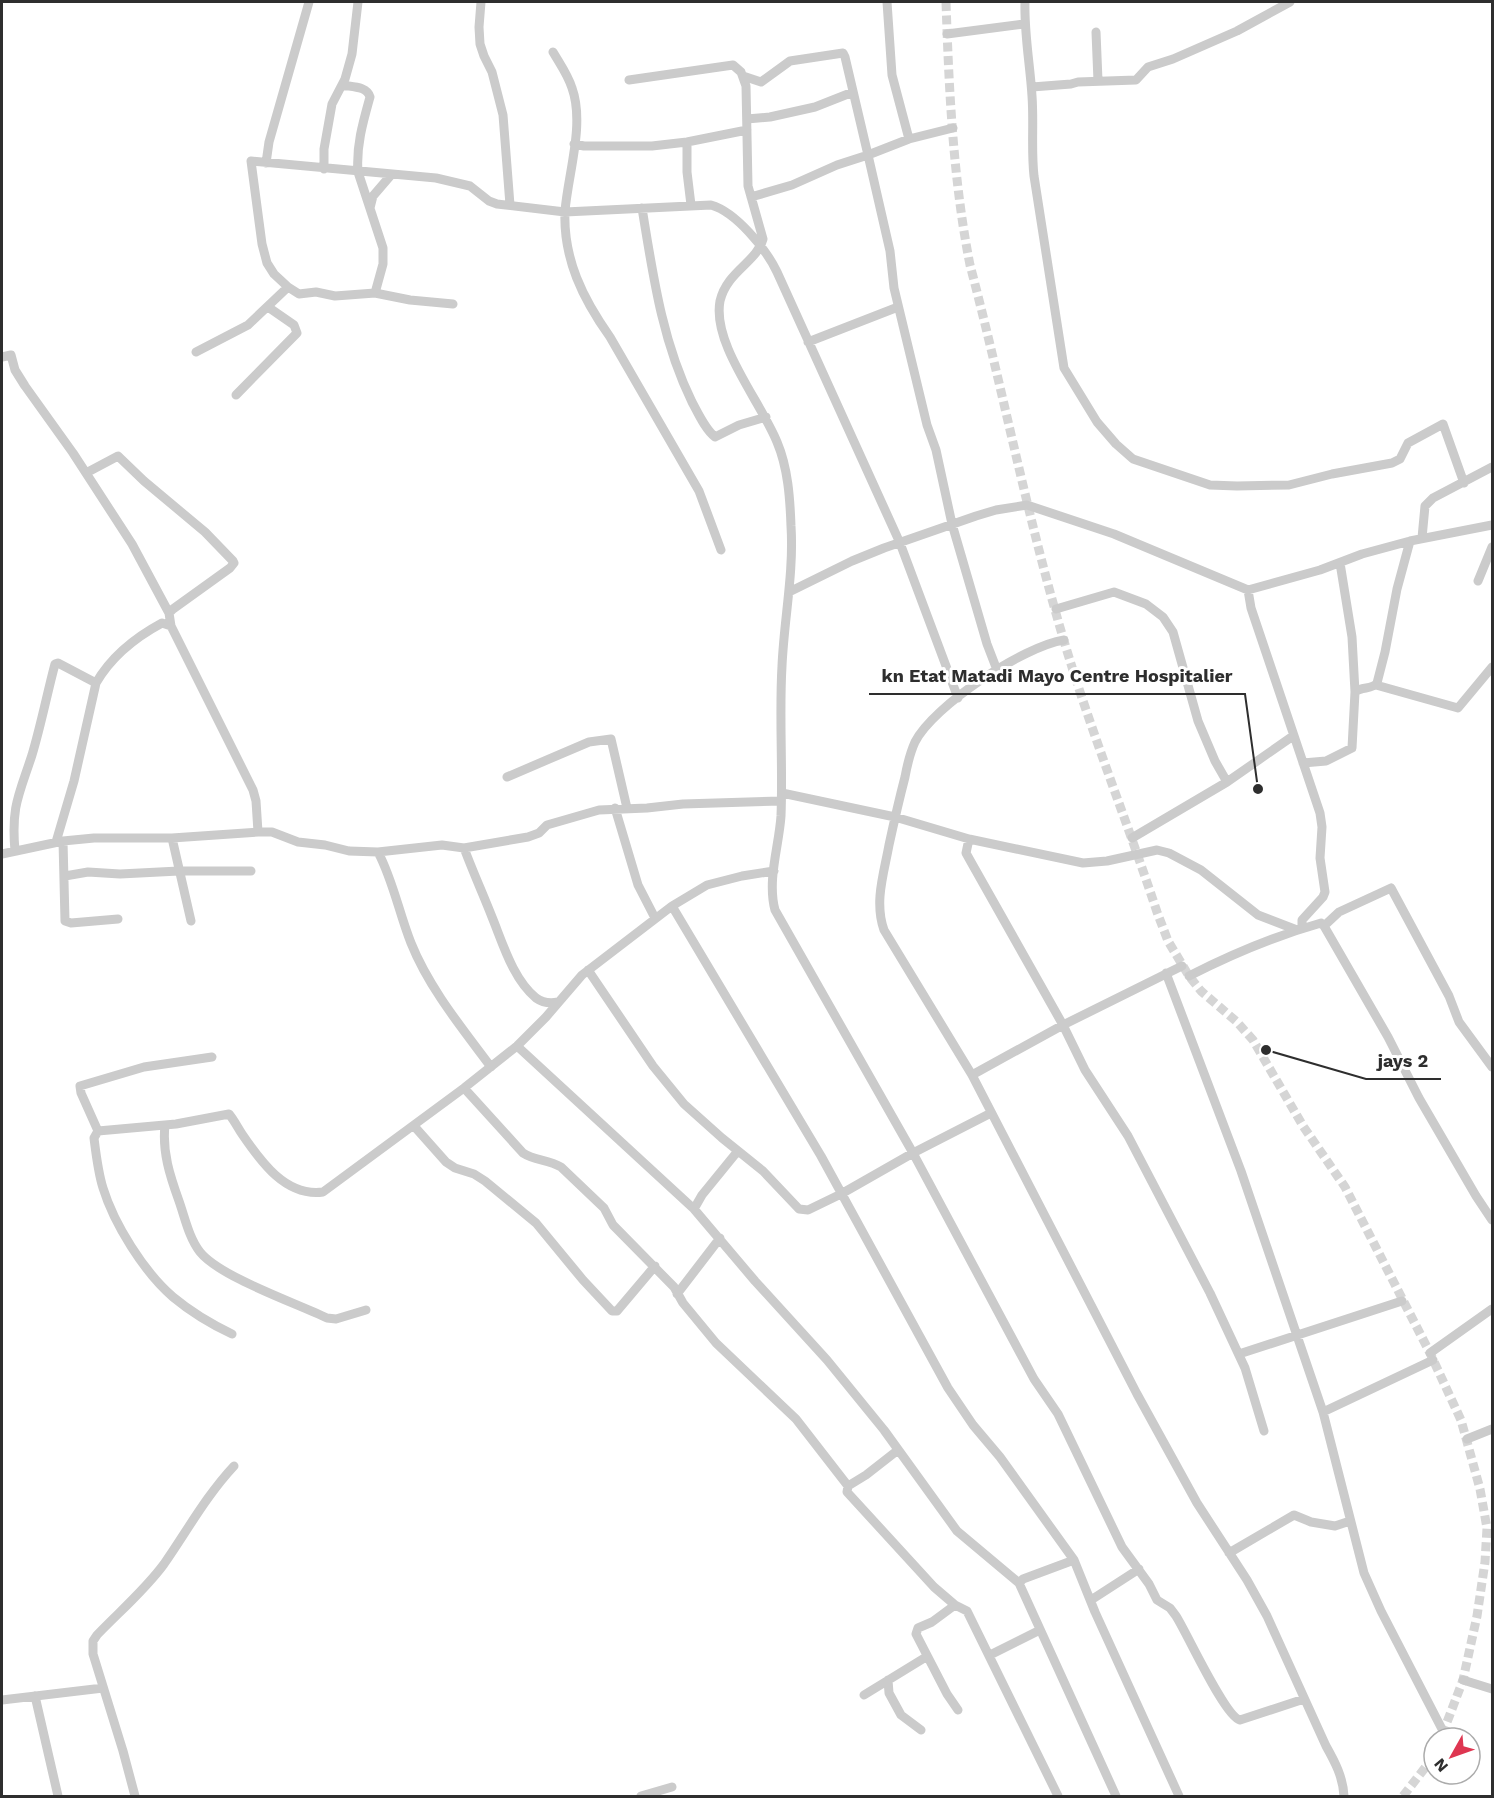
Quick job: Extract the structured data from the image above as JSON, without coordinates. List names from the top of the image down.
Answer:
{
  "places": ["kn Etat Matadi Mayo Centre Hospitalier", "jays 2"],
  "north": "bottom left"
}
